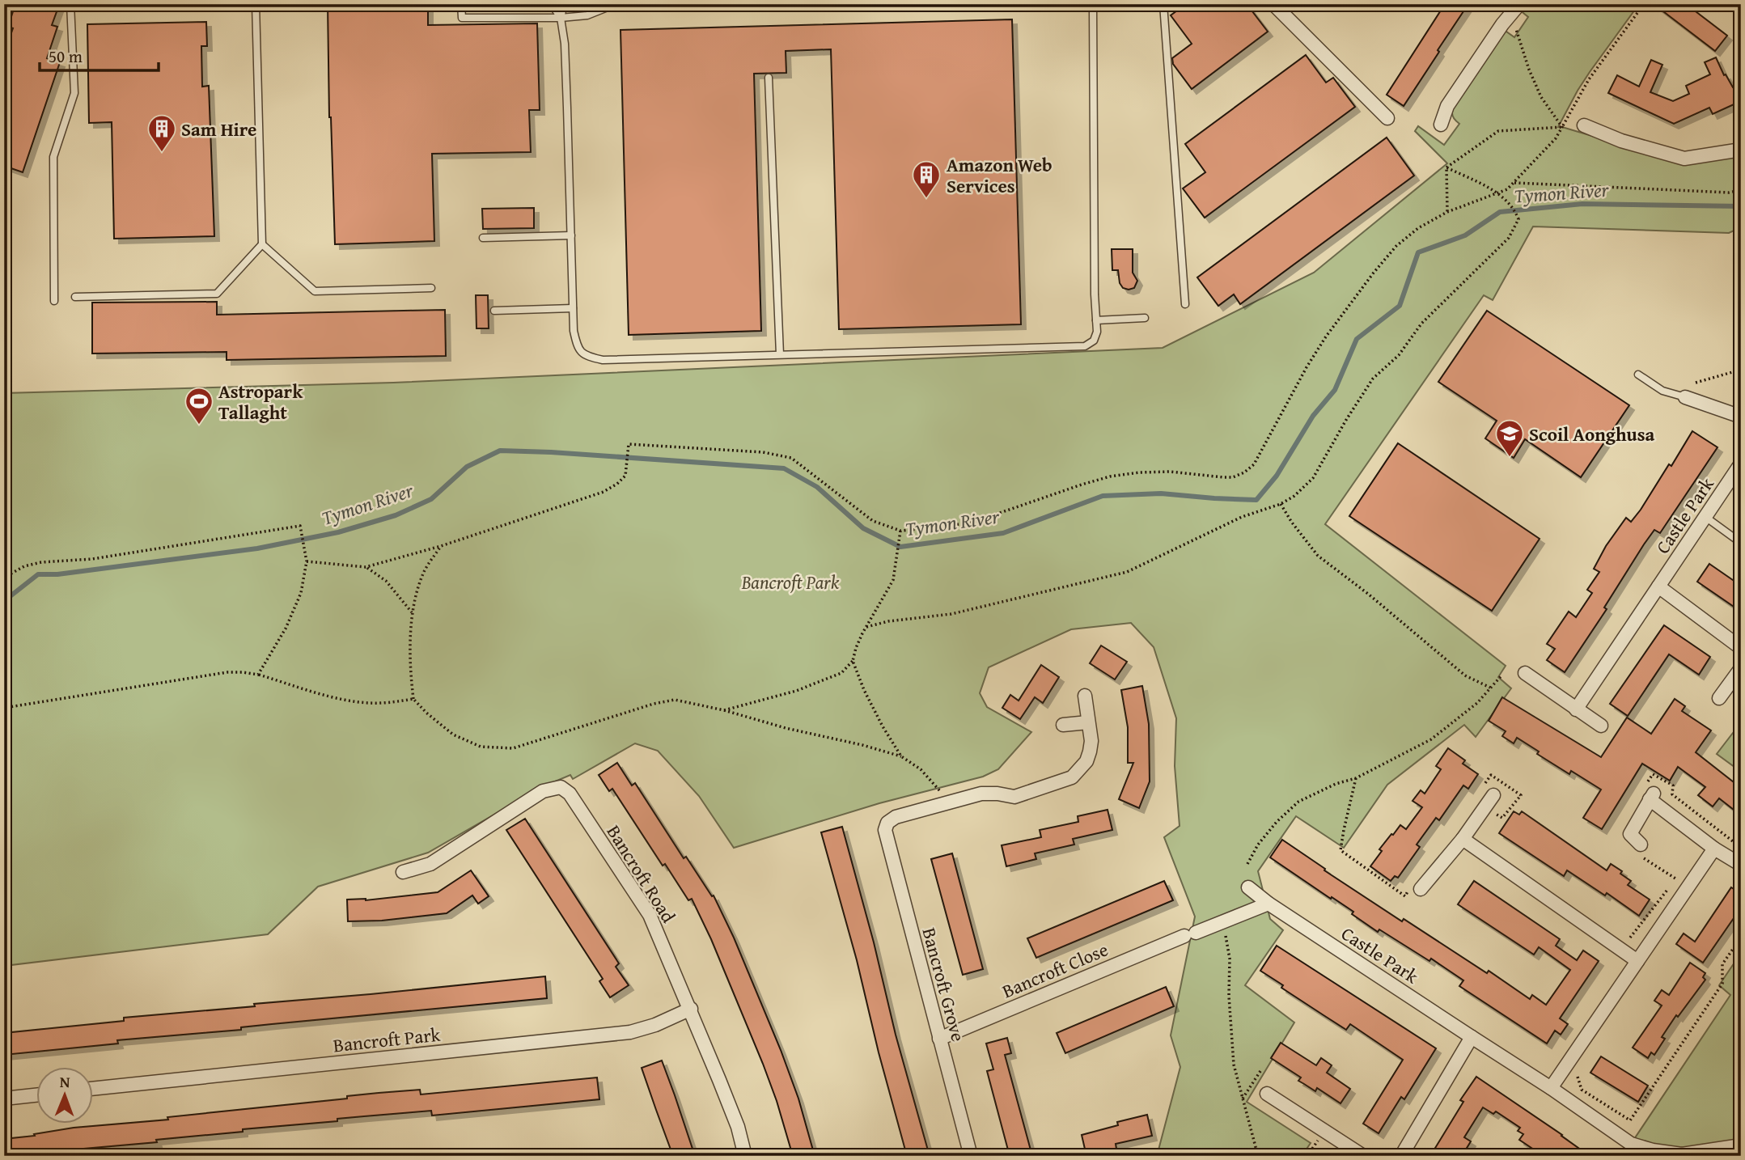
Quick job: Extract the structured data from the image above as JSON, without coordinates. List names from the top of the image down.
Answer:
{
  "streets": {
    "street": [
      "Castle Park",
      "Bancroft Road",
      "Bancroft Close",
      "Bancroft Grove",
      "Bancroft Park"
    ]
  },
  "crossings": [
    ["Castle Park", "Bancroft Close"],
    ["Bancroft Road", "Bancroft Park"],
    ["Bancroft Close", "Bancroft Grove"]
  ],
  "water": ["Tymon River"],
  "parks": ["Bancroft Park"],
  "places": {
    "building": ["Sam Hire", "Amazon Web Services"],
    "sports": ["Astropark Tallaght"],
    "school or university": ["Scoil Aonghusa"]
  },
  "scale_bar": "50 m",
  "north": "top"
}
